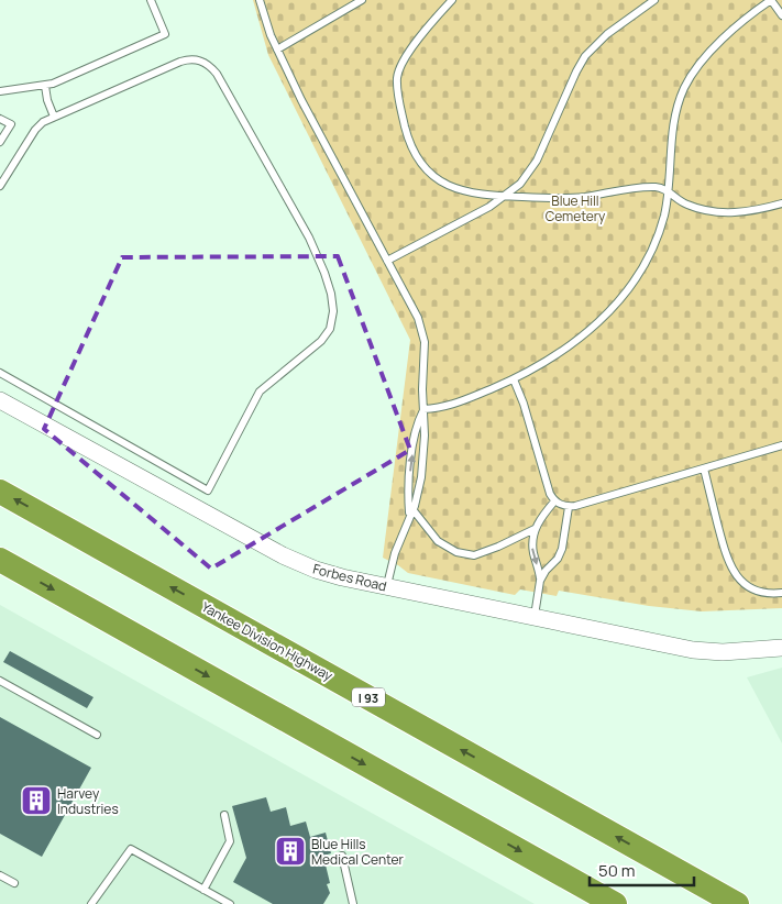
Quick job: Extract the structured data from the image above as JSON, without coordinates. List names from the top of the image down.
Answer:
{
  "streets": {
    "highway": ["Yankee Division Highway", "I 93"],
    "street": ["Forbes Road"]
  },
  "parks": ["Blue Hill Cemetery"],
  "places": {
    "building": ["Harvey Industries", "Blue Hills Medical Center"]
  },
  "scale_bar": "50 m"
}
